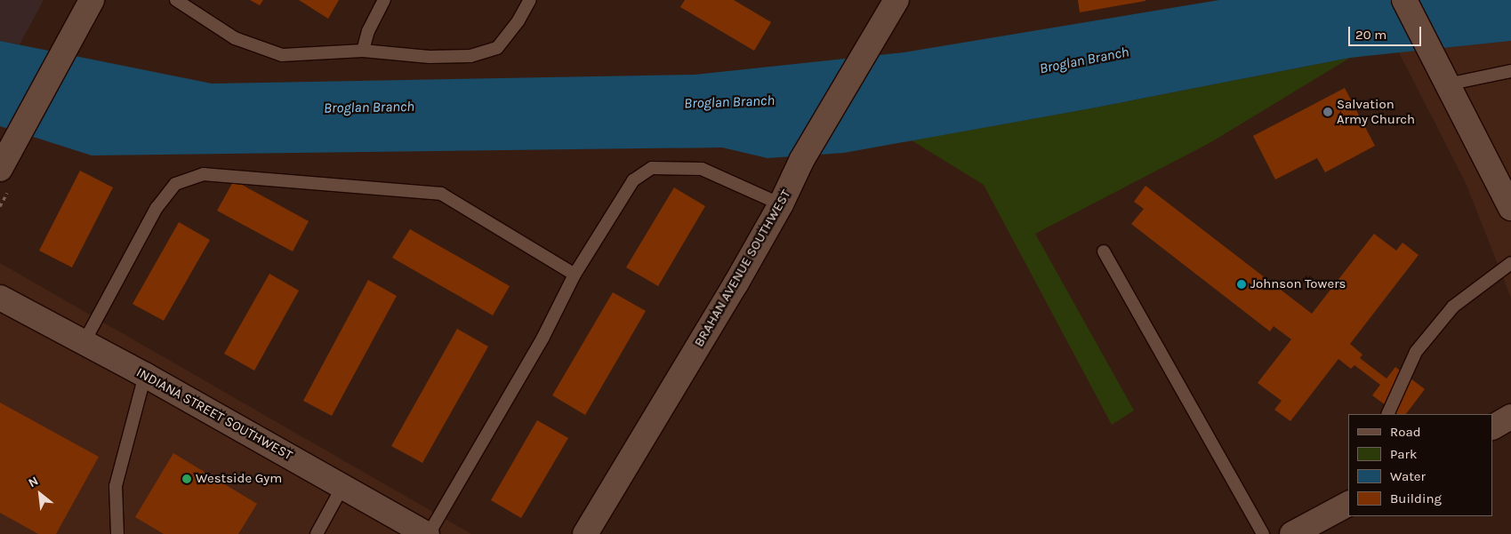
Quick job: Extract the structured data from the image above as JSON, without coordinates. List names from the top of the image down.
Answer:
{
  "streets": {
    "street": ["BRAHAN AVENUE SOUTHWEST", "INDIANA STREET SOUTHWEST"]
  },
  "water": ["Broglan Branch"],
  "places": ["Salvation Army Church", "Johnson Towers", "Westside Gym"],
  "legend": [
    "Road",
    "Park",
    "Water",
    "Building"
  ],
  "scale_bar": "20 m",
  "north": "top left"
}
